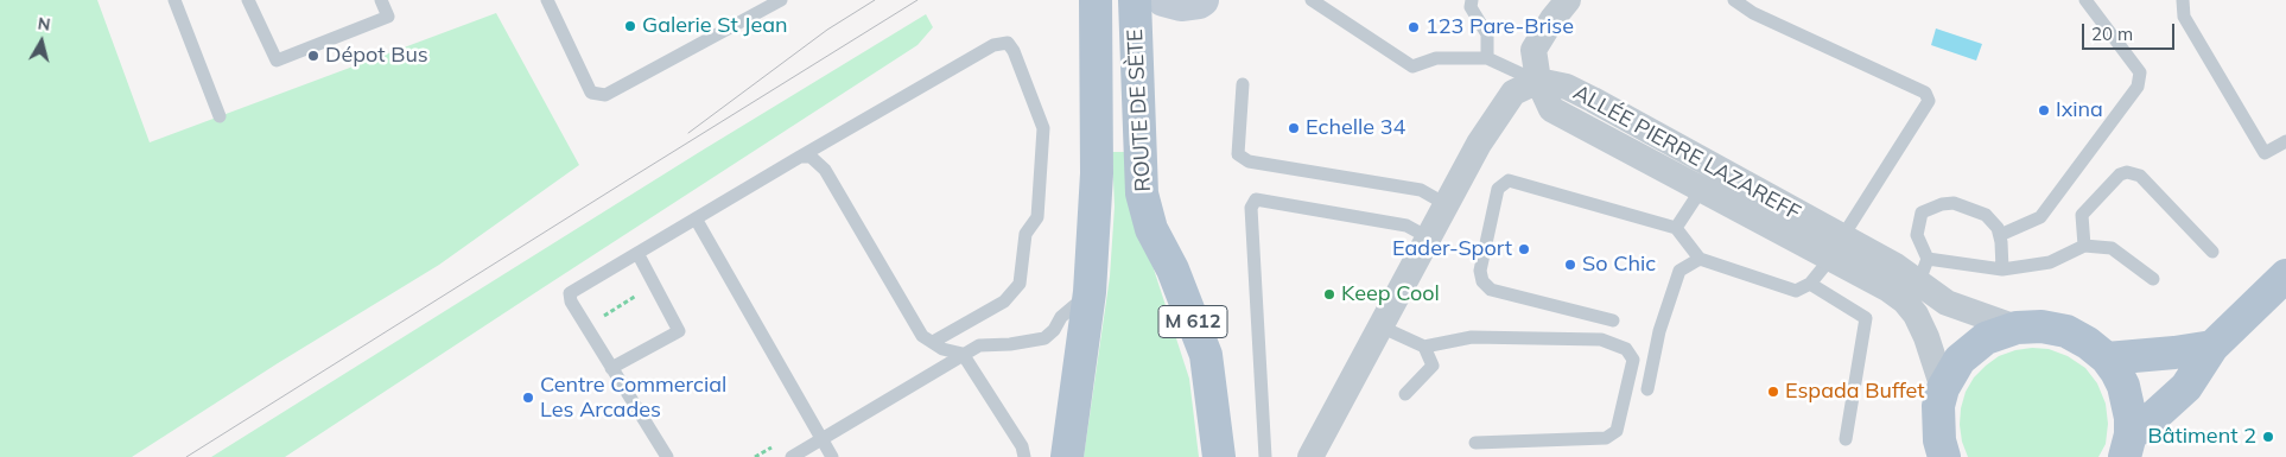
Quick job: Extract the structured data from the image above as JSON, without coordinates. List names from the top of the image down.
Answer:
{
  "streets": {
    "main road": ["ROUTE DE SÈTE", "M 612"],
    "street": ["ALLÉE PIERRE LAZAREFF"]
  },
  "places": [
    "Galerie St Jean",
    "123 Pare-Brise",
    "Dépot Bus",
    "Ixina",
    "Echelle 34",
    "Eader-Sport",
    "So Chic",
    "Keep Cool",
    "Espada Buffet",
    "Centre Commercial Les Arcades",
    "Bâtiment 2"
  ],
  "scale_bar": "20 m",
  "north": "top"
}
